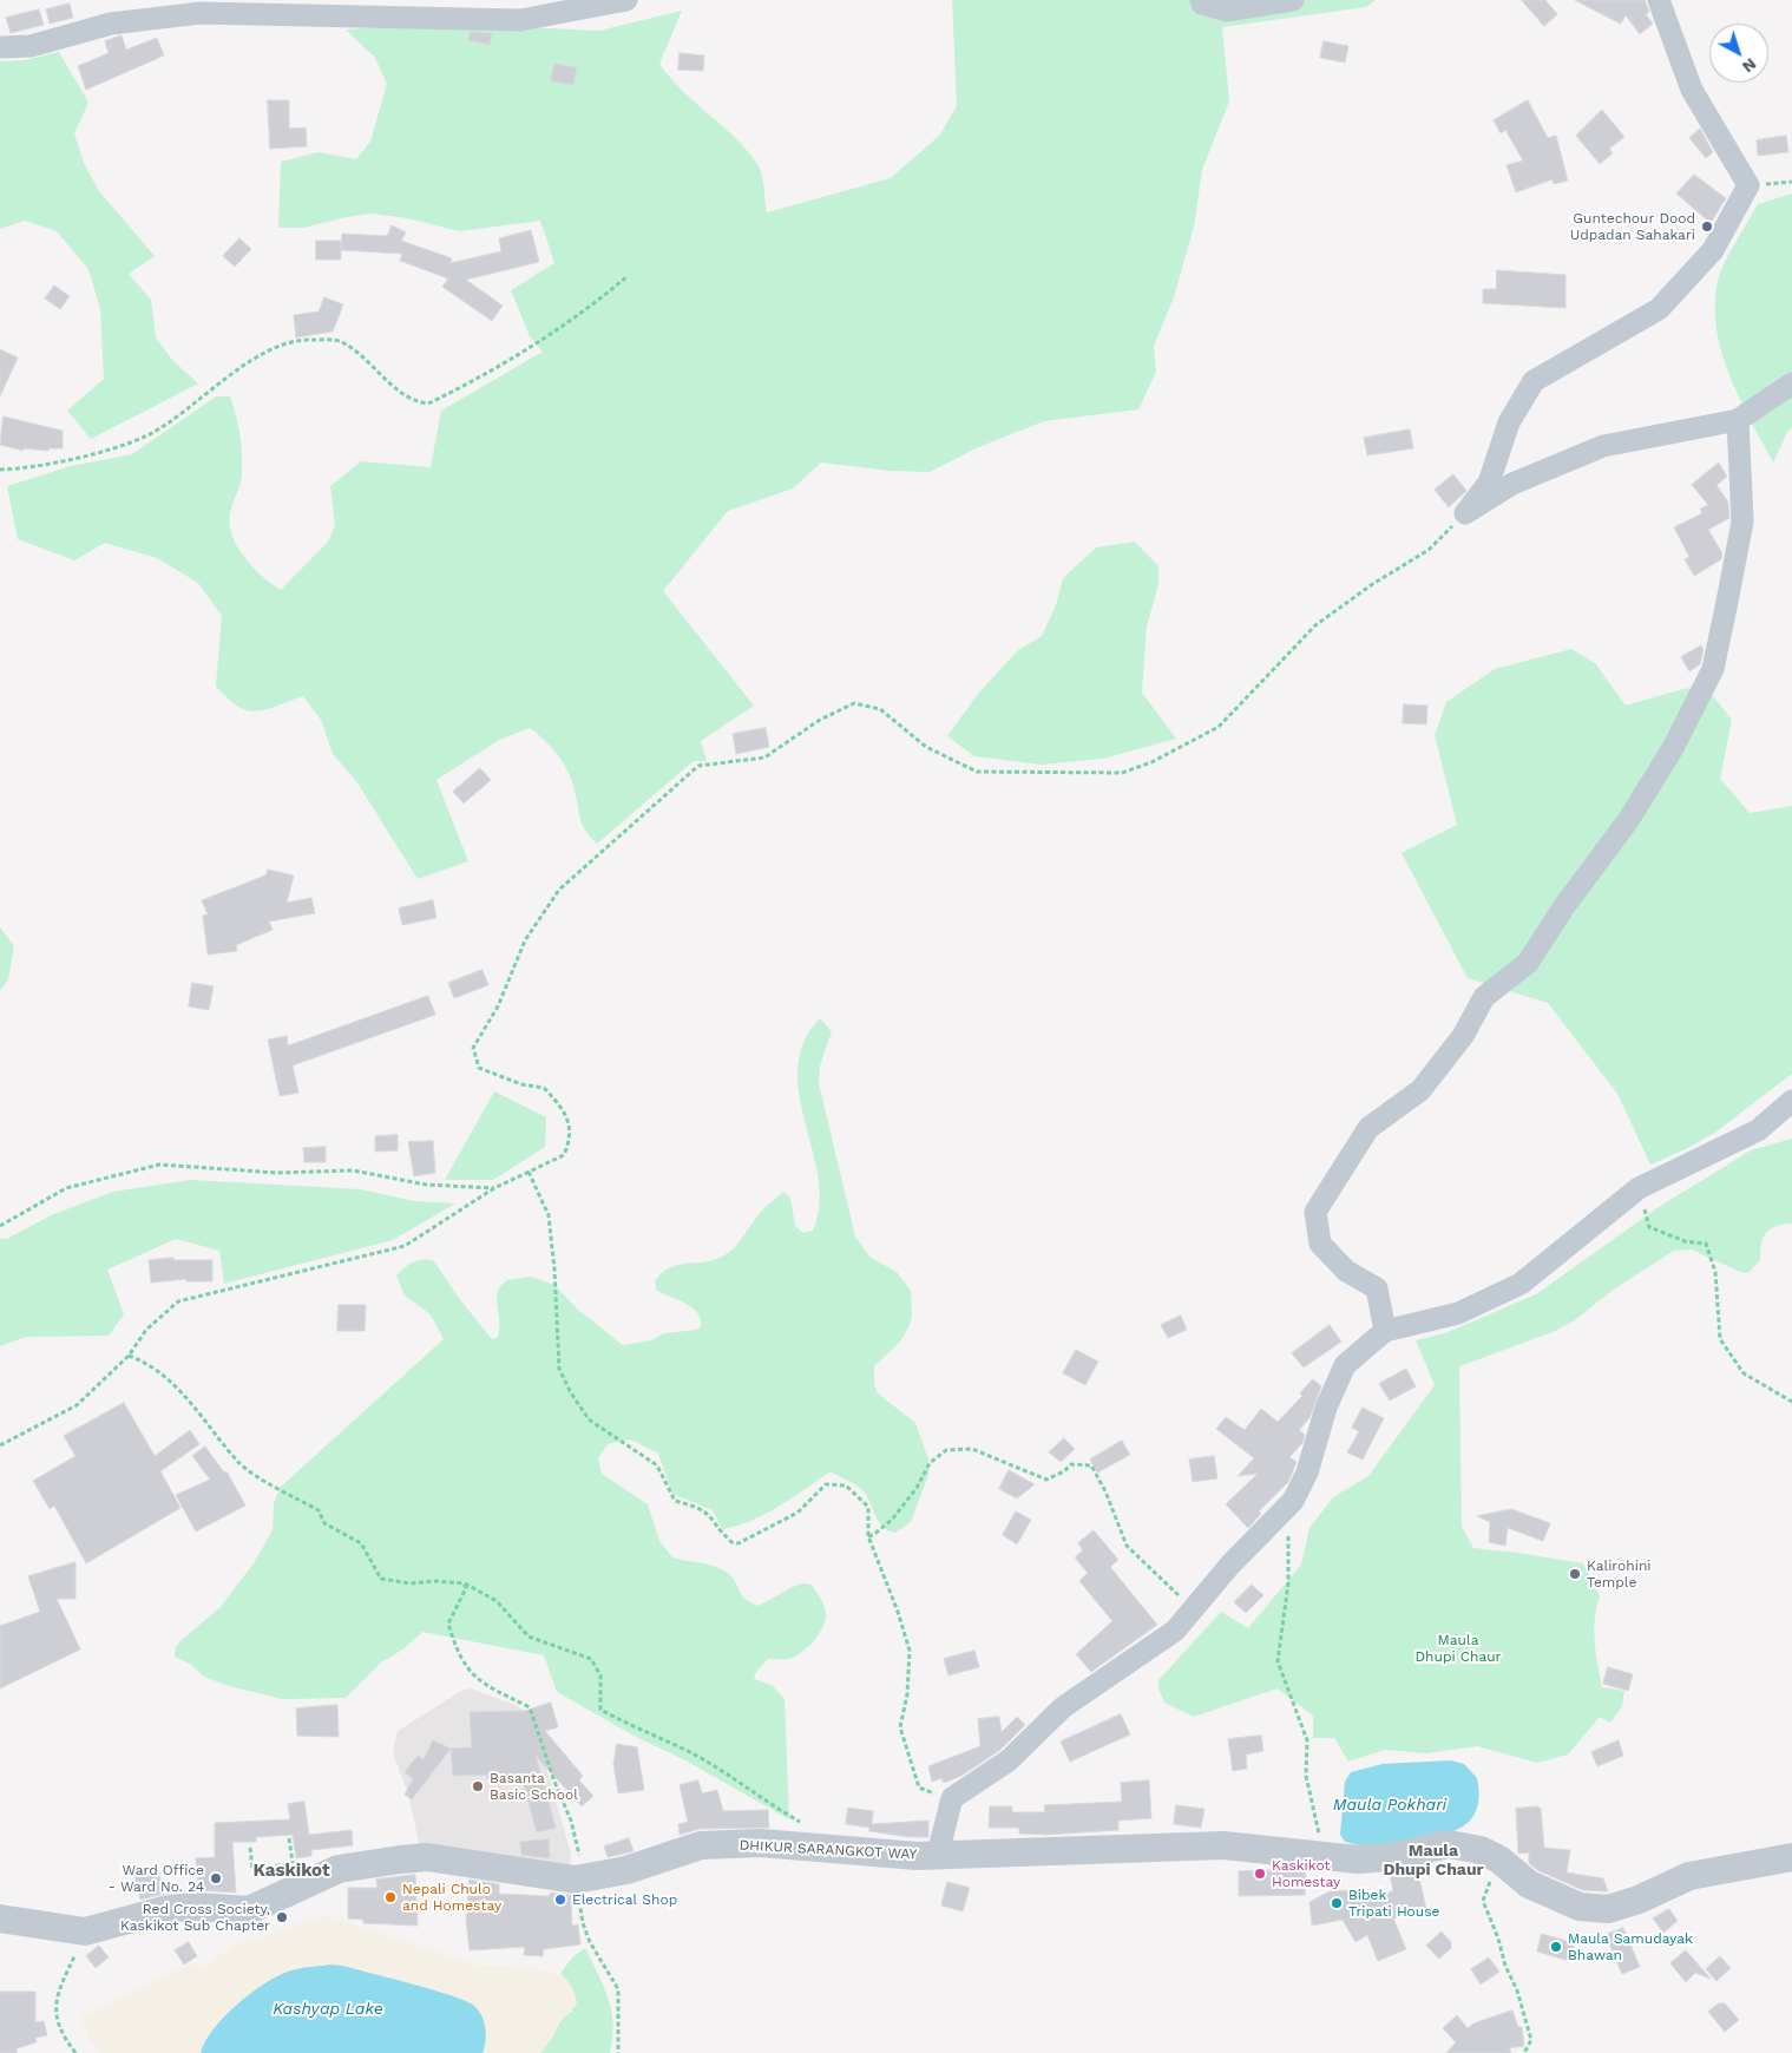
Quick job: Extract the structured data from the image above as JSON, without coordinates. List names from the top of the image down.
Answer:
{
  "streets": {
    "street": ["DHIKUR SARANGKOT WAY"]
  },
  "districts": ["Maula Dhupi Chaur", "Kaskikot"],
  "water": ["Maula Pokhari", "Kashyap Lake"],
  "parks": ["Maula Dhupi Chaur"],
  "places": [
    "Guntechour Dood Udpadan Sahakari",
    "Kalirohini Temple",
    "Basanta Basic School",
    "Kaskikot Homestay",
    "Ward Office - Ward No. 24",
    "Nepali Chulo and Homestay",
    "Electrical Shop",
    "Bibek Tripati House",
    "Red Cross Society, Kaskikot Sub Chapter",
    "Maula Samudayak Bhawan"
  ],
  "north": "bottom right"
}
